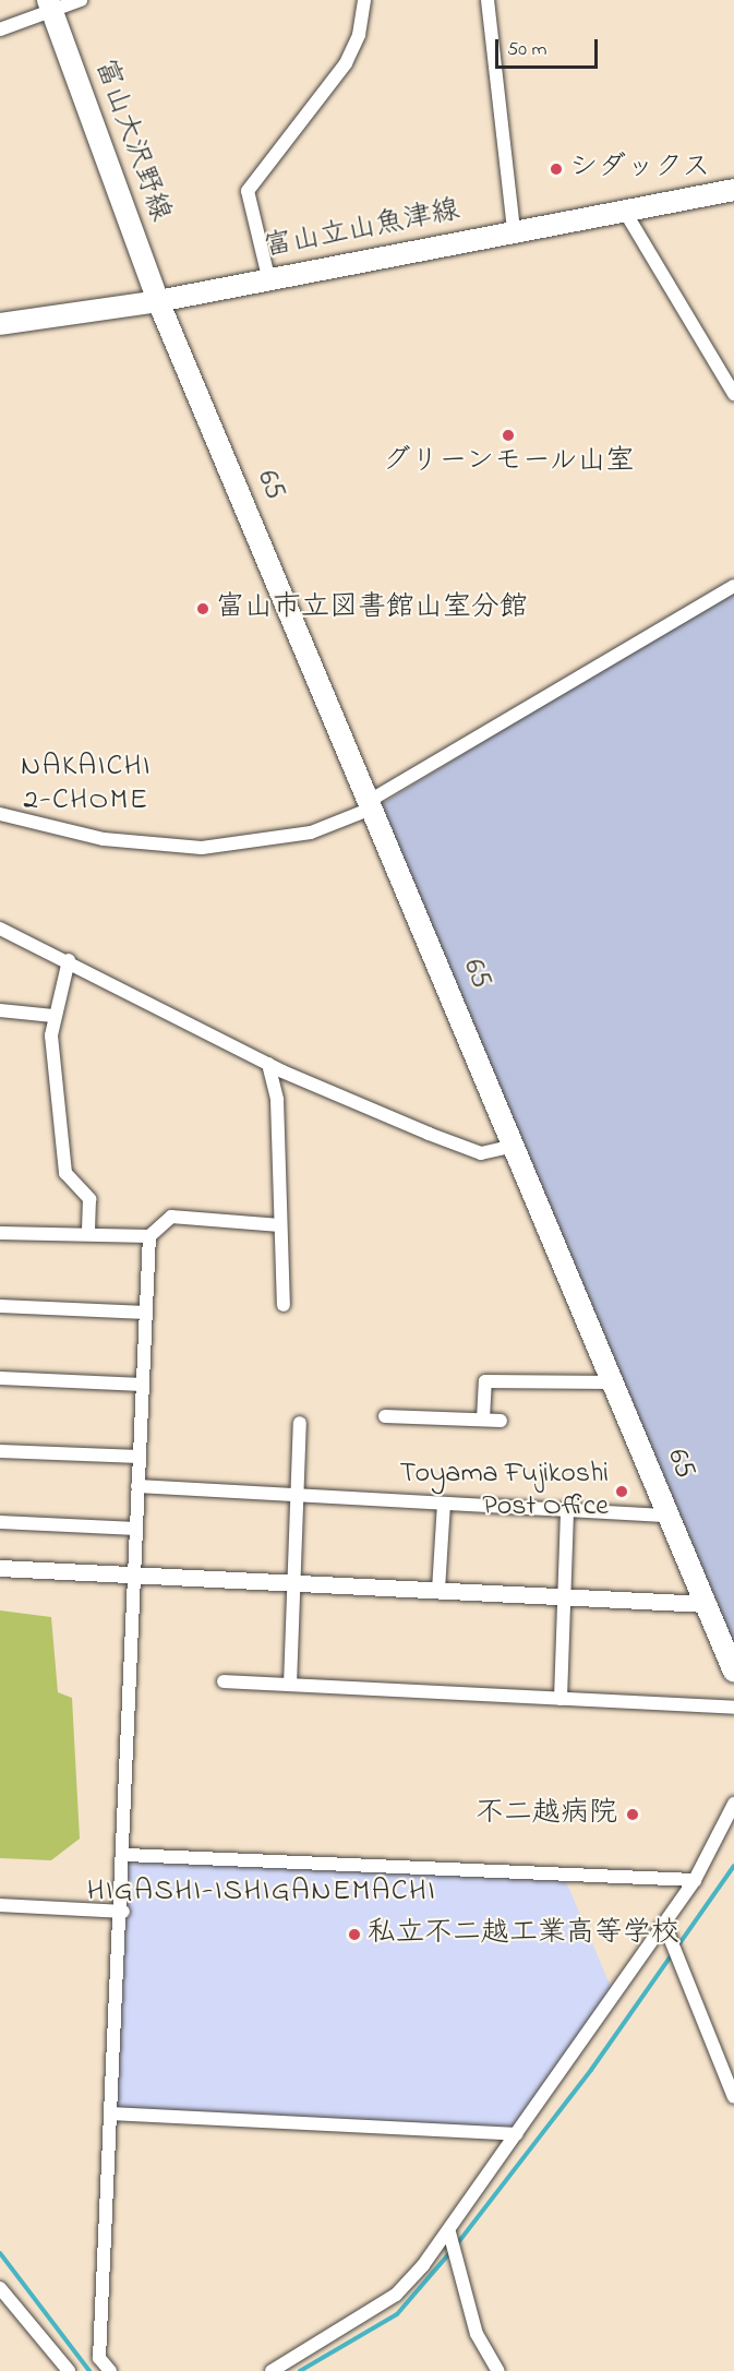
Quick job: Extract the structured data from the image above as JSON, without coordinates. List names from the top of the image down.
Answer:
{
  "streets": {
    "main road": ["富山大沢野線", "富山立山魚津線", "65"]
  },
  "crossings": [
    ["富山大沢野線", "富山立山魚津線"],
    ["富山大沢野線", "65"],
    ["富山立山魚津線", "65"]
  ],
  "districts": ["NAKAICHI 2-CHOME", "HIGASHI-ISHIGANEMACHI"],
  "places": [
    "シダックス",
    "グリーンモール山室",
    "富山市立図書館山室分館",
    "Toyama Fujikoshi Post Office",
    "不二越病院",
    "私立不二越工業高等学校"
  ],
  "scale_bar": "50 m"
}
